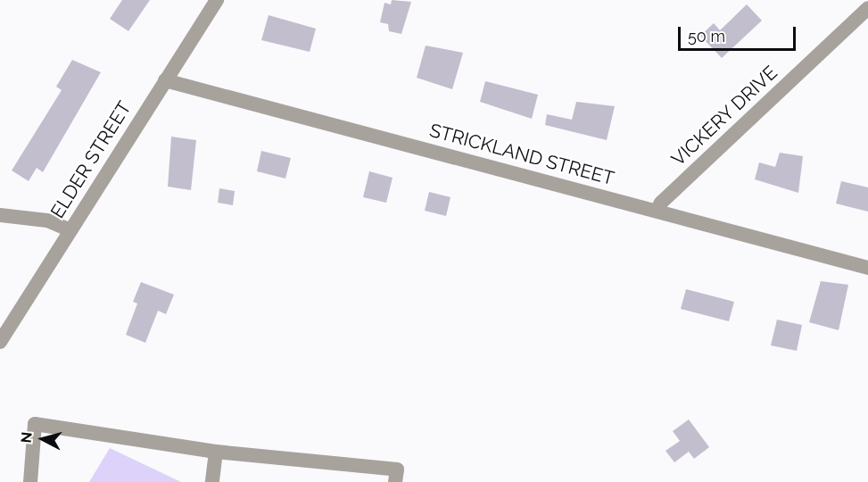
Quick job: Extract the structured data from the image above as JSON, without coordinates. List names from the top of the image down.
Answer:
{
  "streets": {
    "street": ["VICKERY DRIVE", "STRICKLAND STREET", "ELDER STREET"]
  },
  "crossings": [
    ["VICKERY DRIVE", "STRICKLAND STREET"],
    ["STRICKLAND STREET", "ELDER STREET"]
  ],
  "scale_bar": "50 m",
  "north": "left"
}
